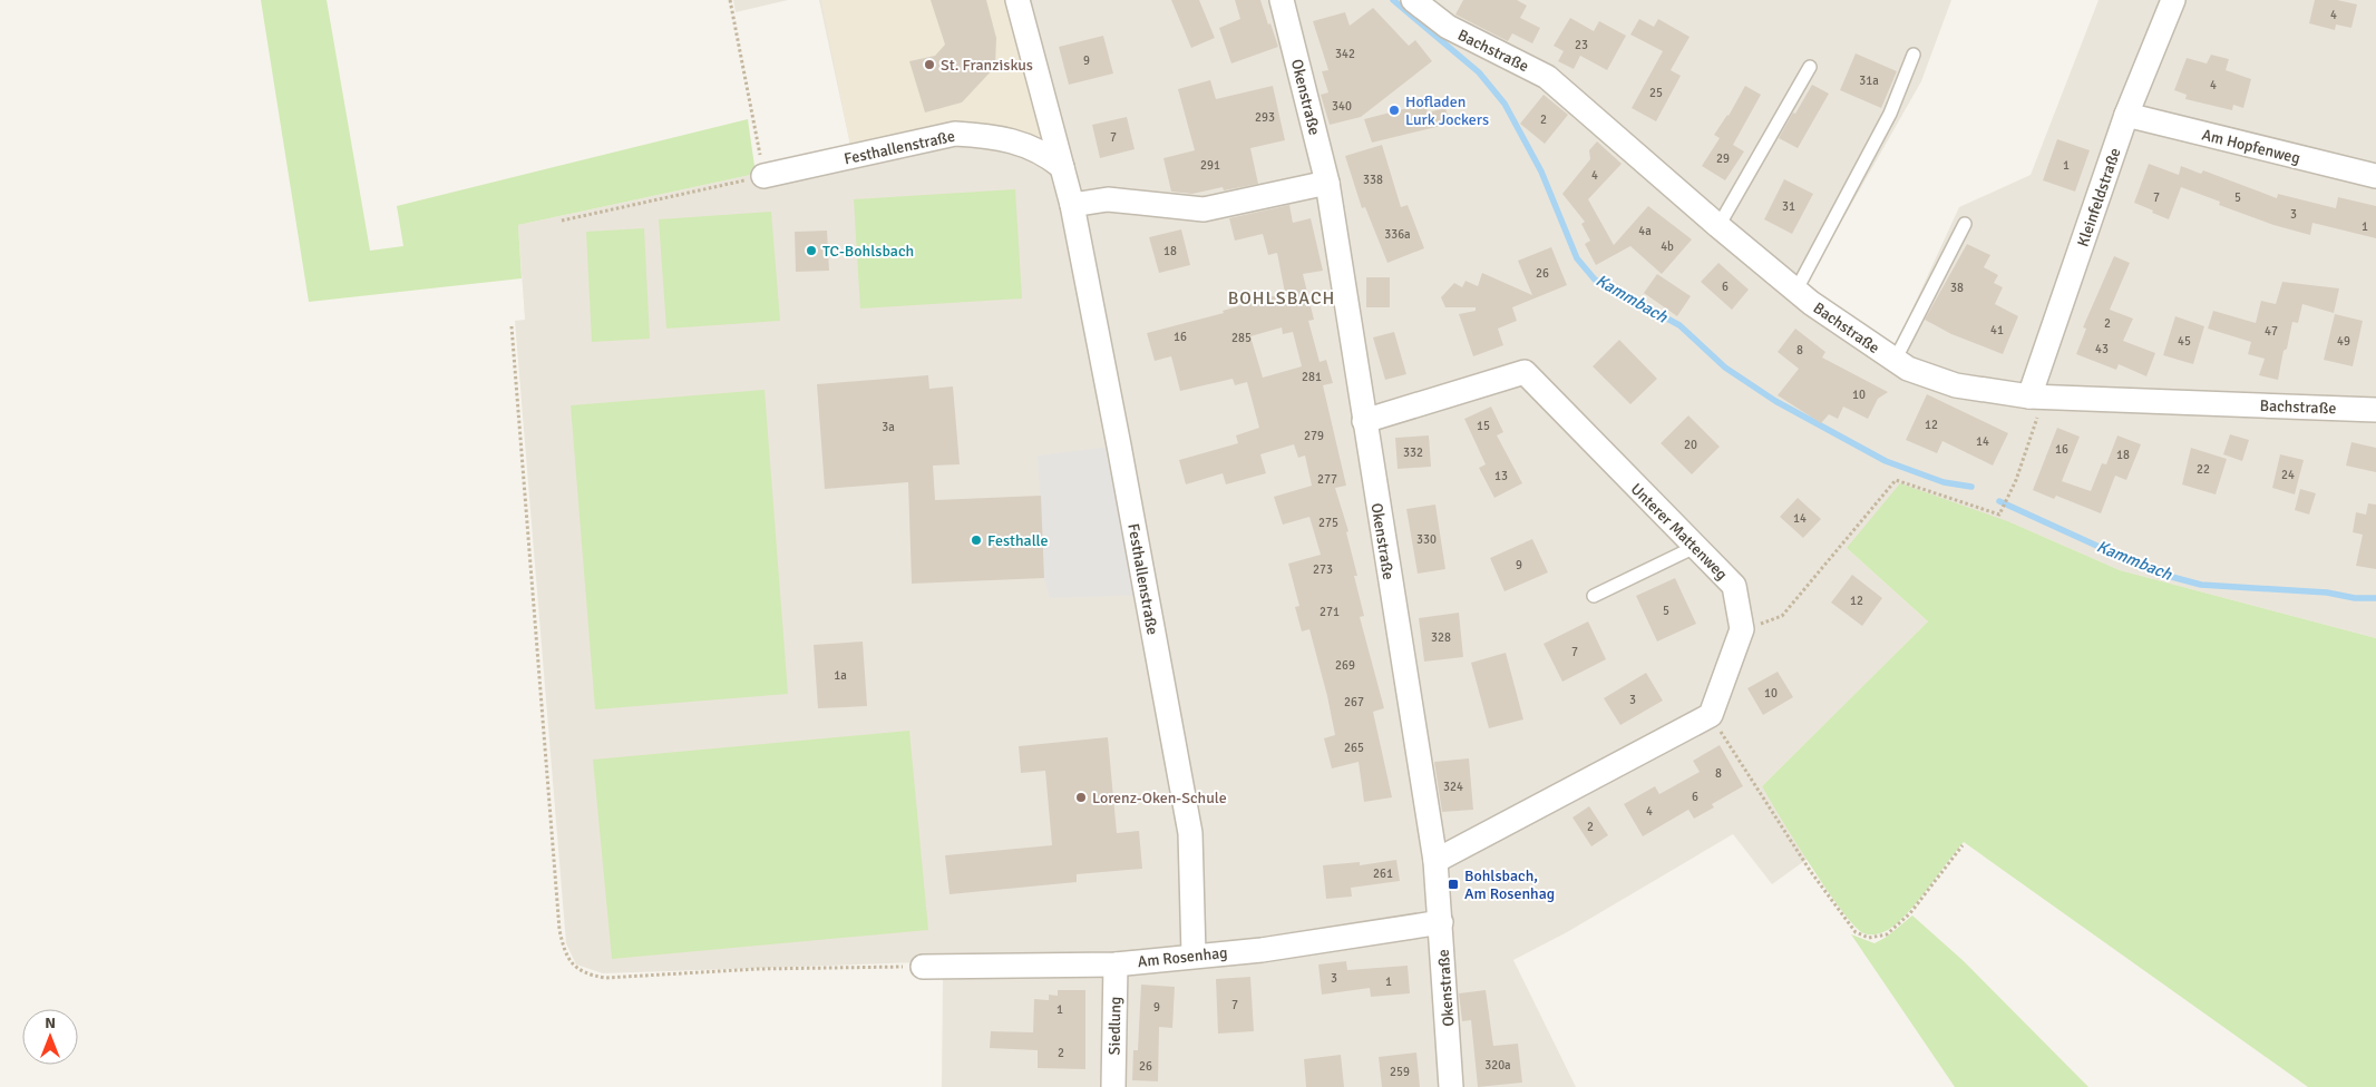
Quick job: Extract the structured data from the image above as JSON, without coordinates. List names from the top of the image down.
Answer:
{
  "streets": {
    "street": [
      "Bachstraße",
      "Okenstraße",
      "Am Hopfenweg",
      "Festhallenstraße",
      "Kleinfeldstraße",
      "Unterer Mattenweg",
      "Am Rosenhag",
      "Siedlung"
    ]
  },
  "crossings": [
    ["Bachstraße", "Kleinfeldstraße"],
    ["Okenstraße", "Unterer Mattenweg"],
    ["Okenstraße", "Am Rosenhag"],
    ["Am Hopfenweg", "Kleinfeldstraße"],
    ["Festhallenstraße", "Am Rosenhag"],
    ["Am Rosenhag", "Siedlung"]
  ],
  "districts": ["BOHLSBACH"],
  "water": ["Kammbach"],
  "places": {
    "other": [
      "St. Franziskus",
      "Hofladen Lurk Jockers",
      "TC-Bohlsbach",
      "Festhalle",
      "Lorenz-Oken-Schule"
    ],
    "transit": ["Bohlsbach, Am Rosenhag"]
  },
  "house_numbers": [
    "4",
    "23",
    "342",
    "9",
    "31a",
    "4",
    "25",
    "340",
    "293",
    "2",
    "7",
    "29",
    "291",
    "1",
    "4",
    "338",
    "7",
    "5",
    "31",
    "3",
    "1",
    "4a",
    "336a",
    "4b",
    "18",
    "26",
    "6",
    "38",
    "2",
    "41",
    "47",
    "16",
    "285",
    "45",
    "49",
    "43",
    "8",
    "281",
    "10",
    "12",
    "15",
    "3a",
    "279",
    "14",
    "20",
    "16",
    "332",
    "18",
    "22",
    "24",
    "13",
    "277",
    "14",
    "275",
    "330",
    "9",
    "273",
    "12",
    "5",
    "271",
    "328",
    "7",
    "269",
    "1a",
    "10",
    "3",
    "267",
    "265",
    "8",
    "324",
    "6",
    "4",
    "2",
    "261",
    "3",
    "1",
    "7",
    "9",
    "1",
    "2",
    "320a",
    "26",
    "259"
  ],
  "north": "top"
}
